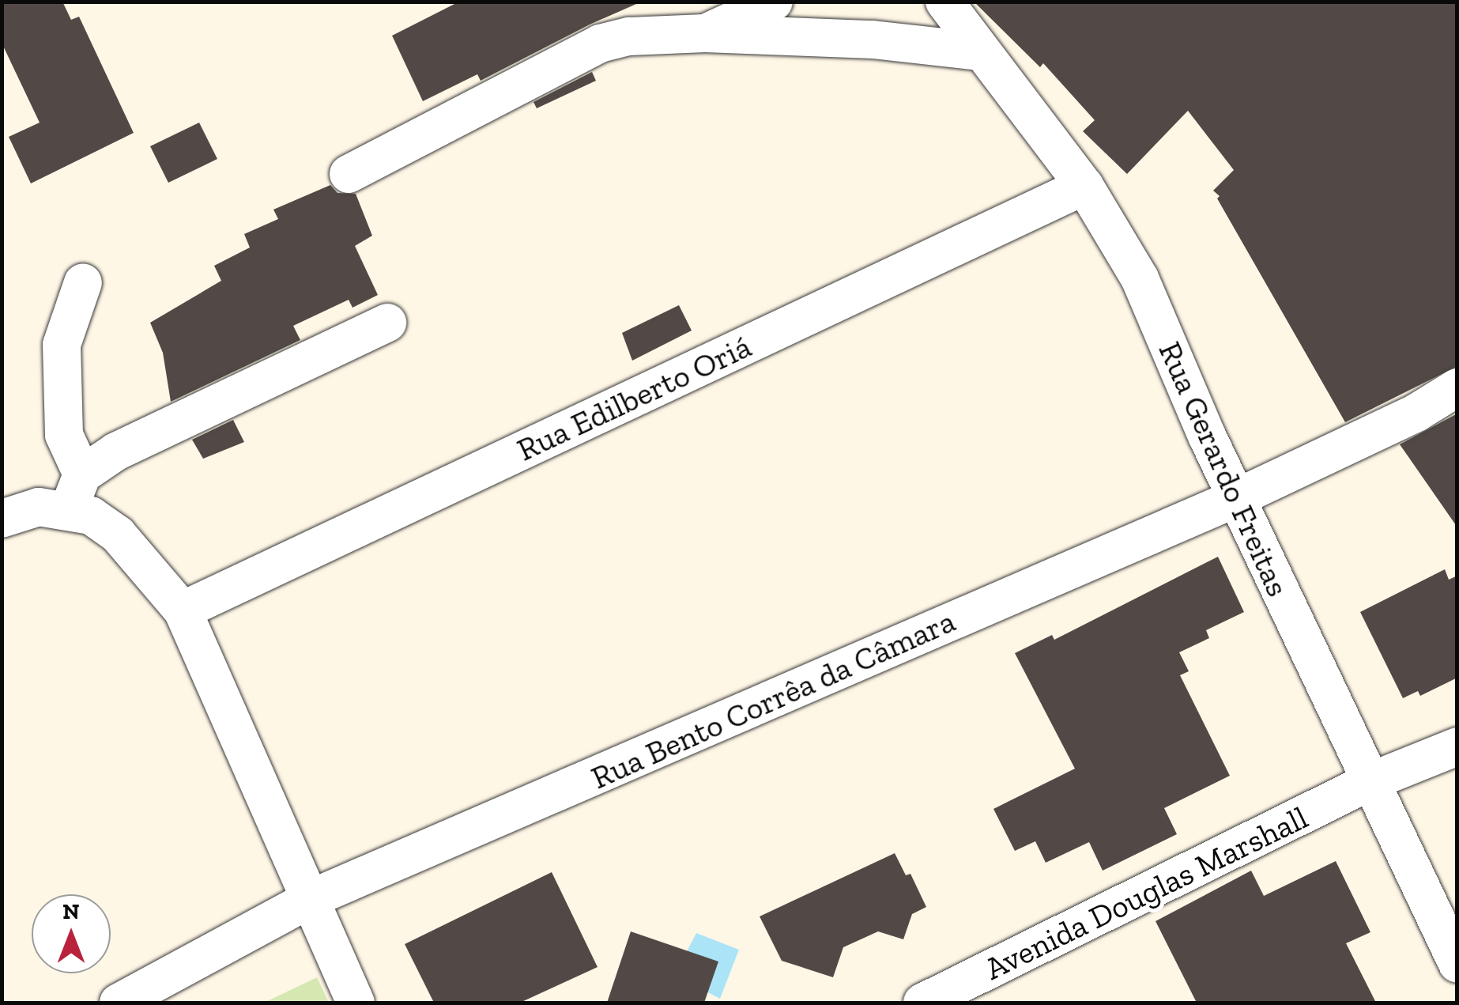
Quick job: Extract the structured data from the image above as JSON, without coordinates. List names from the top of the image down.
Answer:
{
  "streets": {
    "street": [
      "Rua Edilberto Oriá",
      "Rua Gerardo Freitas",
      "Rua Bento Corrêa da Câmara",
      "Avenida Douglas Marshall"
    ]
  },
  "crossings": [
    ["Rua Edilberto Oriá", "Rua Gerardo Freitas"],
    ["Rua Gerardo Freitas", "Rua Bento Corrêa da Câmara"],
    ["Rua Gerardo Freitas", "Avenida Douglas Marshall"]
  ],
  "north": "top"
}
